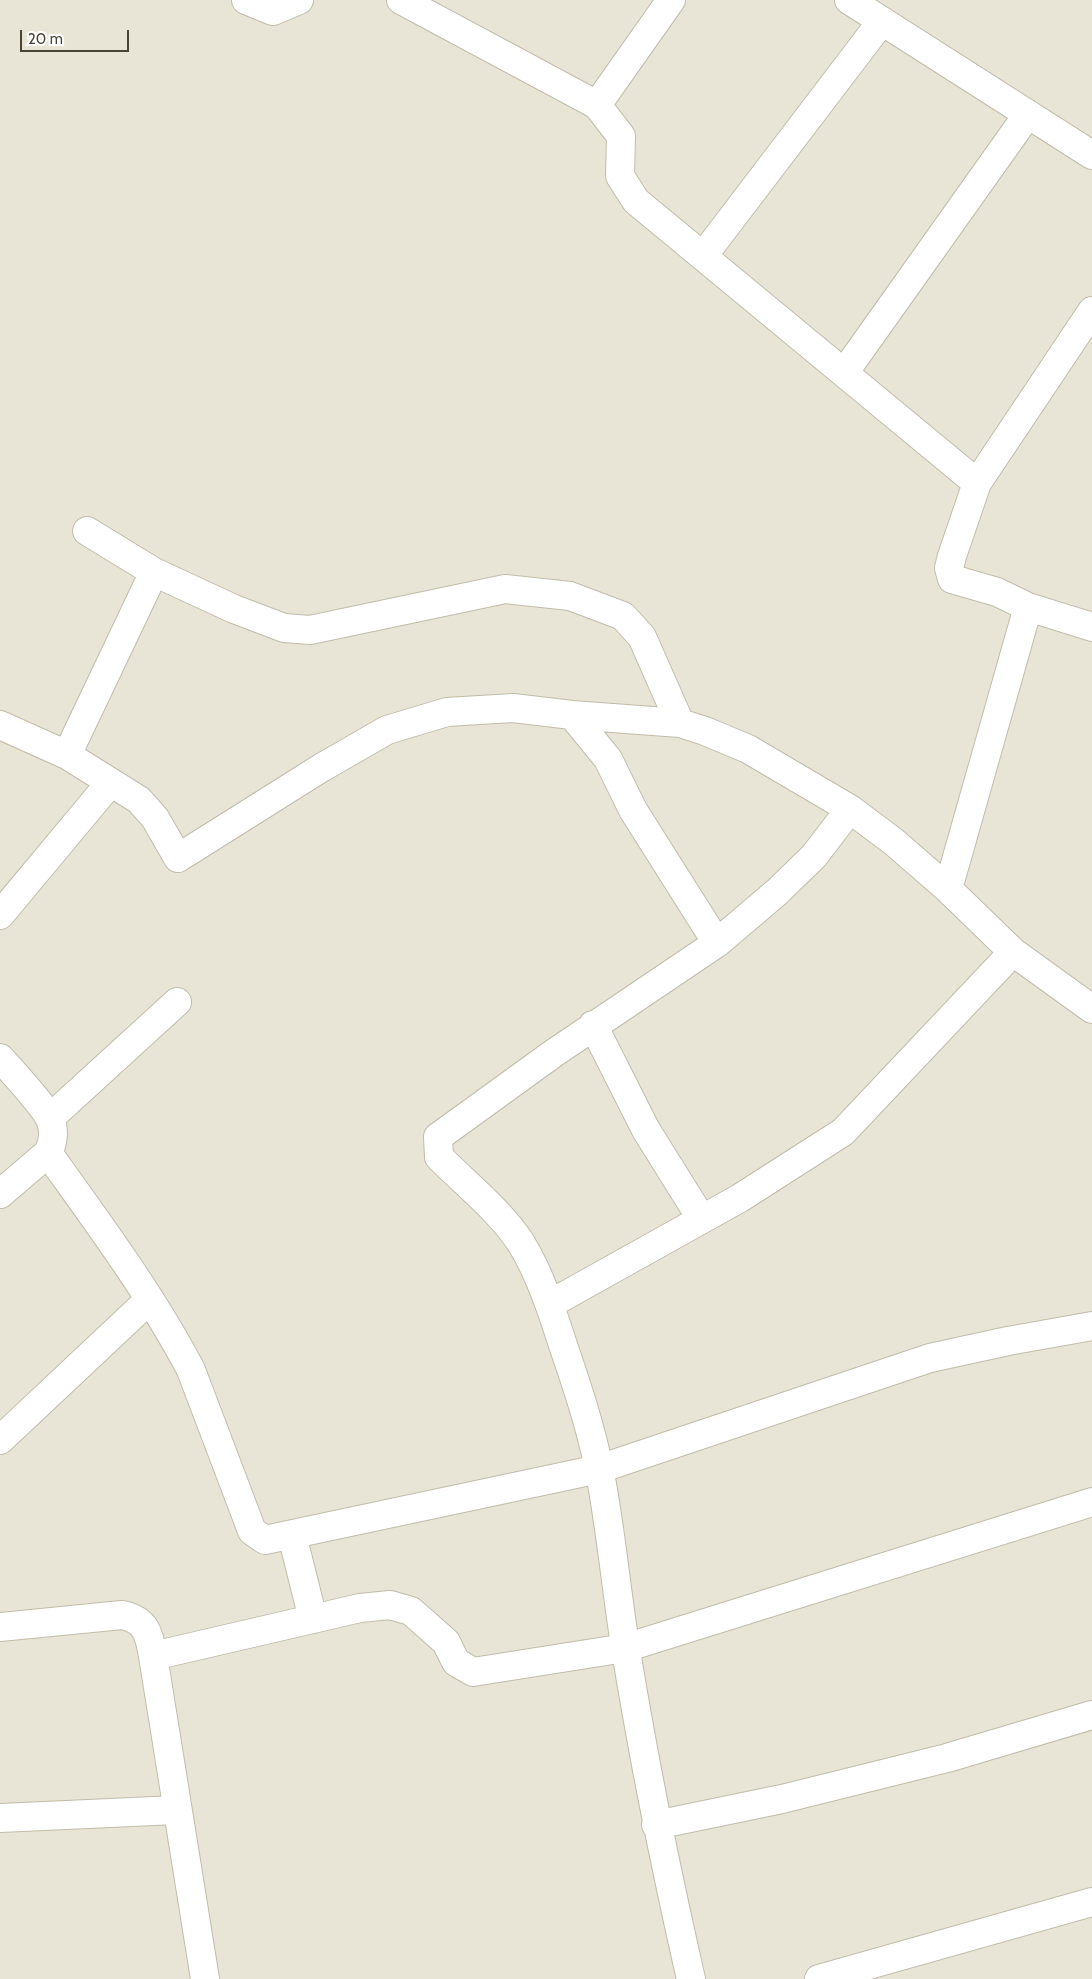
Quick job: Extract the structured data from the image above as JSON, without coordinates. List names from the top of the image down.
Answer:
{
  "scale_bar": "20 m"
}
